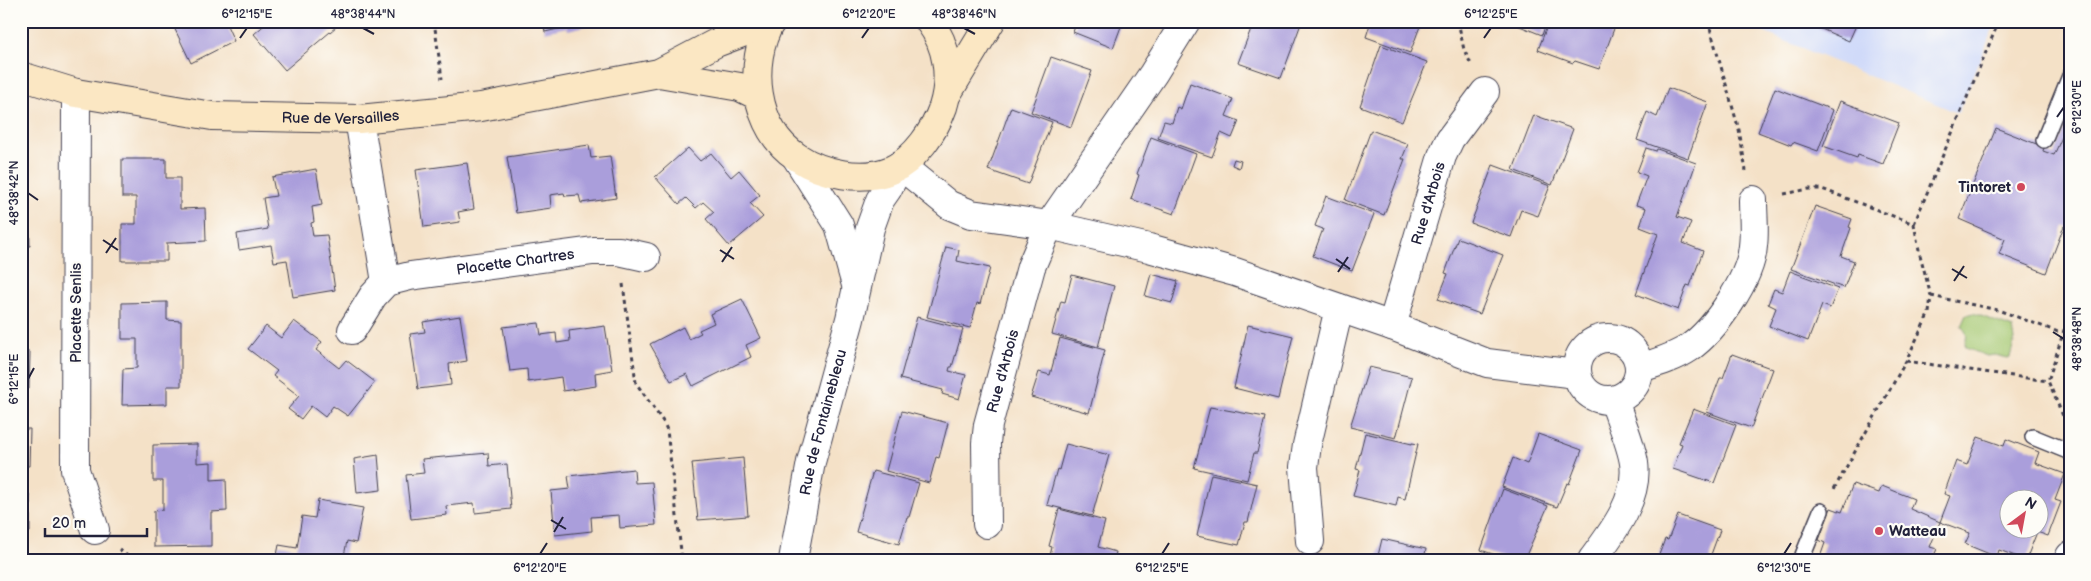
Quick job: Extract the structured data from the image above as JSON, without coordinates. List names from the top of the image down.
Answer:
{
  "streets": {
    "street": [
      "Rue de Versailles",
      "Rue d'Arbois",
      "Placette Chartres",
      "Placette Senlis",
      "Rue de Fontainebleau"
    ]
  },
  "crossings": [
    ["Rue de Versailles", "Placette Senlis"]
  ],
  "places": ["Tintoret", "Watteau"],
  "scale_bar": "20 m",
  "north": "top right",
  "coordinates": [
    "6°12'15\"E",
    "48°38'44\"N",
    "6°12'20\"E",
    "48°38'46\"N",
    "6°12'25\"E",
    "6°12'30\"E",
    "48°38'42\"N",
    "48°38'48\"N"
  ]
}
